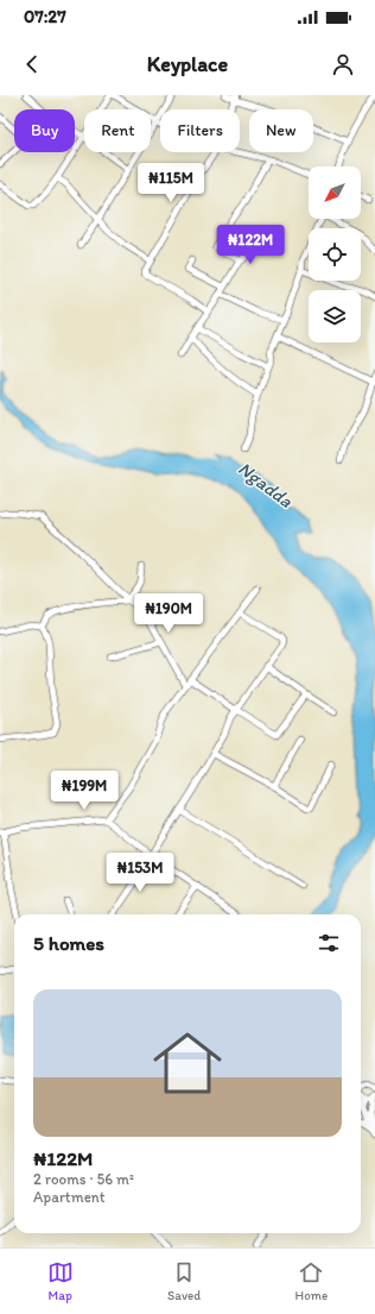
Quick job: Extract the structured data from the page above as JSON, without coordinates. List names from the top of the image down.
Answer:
{
  "water": ["Ngadda"],
  "north": "bottom left",
  "page": {
    "status": "07:27",
    "header": "Keyplace",
    "chip": [
      "Buy",
      "Rent",
      "Filters",
      "New"
    ],
    "price": [
      "₦115M",
      "₦122M",
      "₦190M",
      "₦199M",
      "₦153M"
    ],
    "heading": "5 homes",
    "list": [
      {
        "name": "₦122M",
        "note": "2 rooms · 56 m² · Apartment"
      }
    ],
    "tabs": ["Map", "Saved", "Home"]
  }
}
